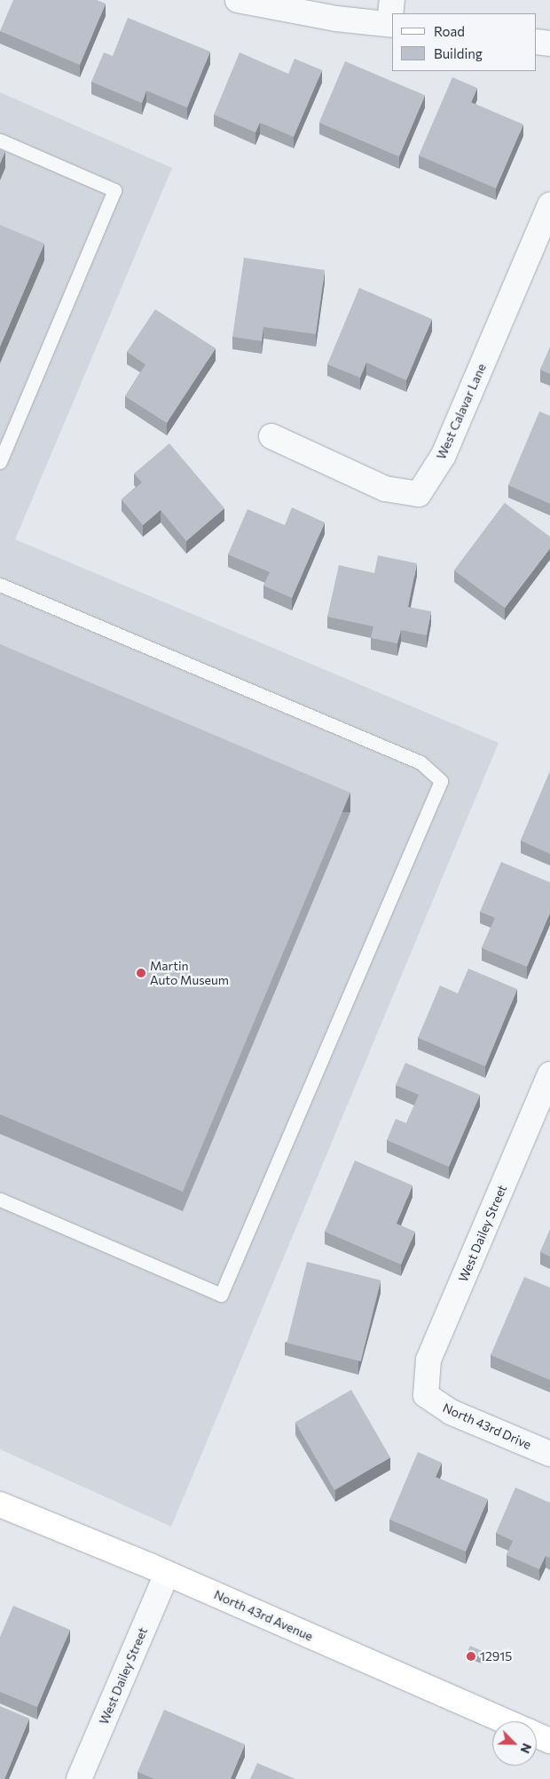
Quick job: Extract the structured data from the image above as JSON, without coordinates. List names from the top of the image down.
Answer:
{
  "streets": {
    "main road": ["North 43rd Avenue"],
    "street": ["West Calavar Lane", "West Dailey Street", "North 43rd Drive"]
  },
  "crossings": [
    ["West Dailey Street", "North 43rd Drive"],
    ["West Dailey Street", "North 43rd Avenue"]
  ],
  "places": ["Martin Auto Museum", "12915"],
  "legend": ["Road", "Building"],
  "north": "bottom right"
}
